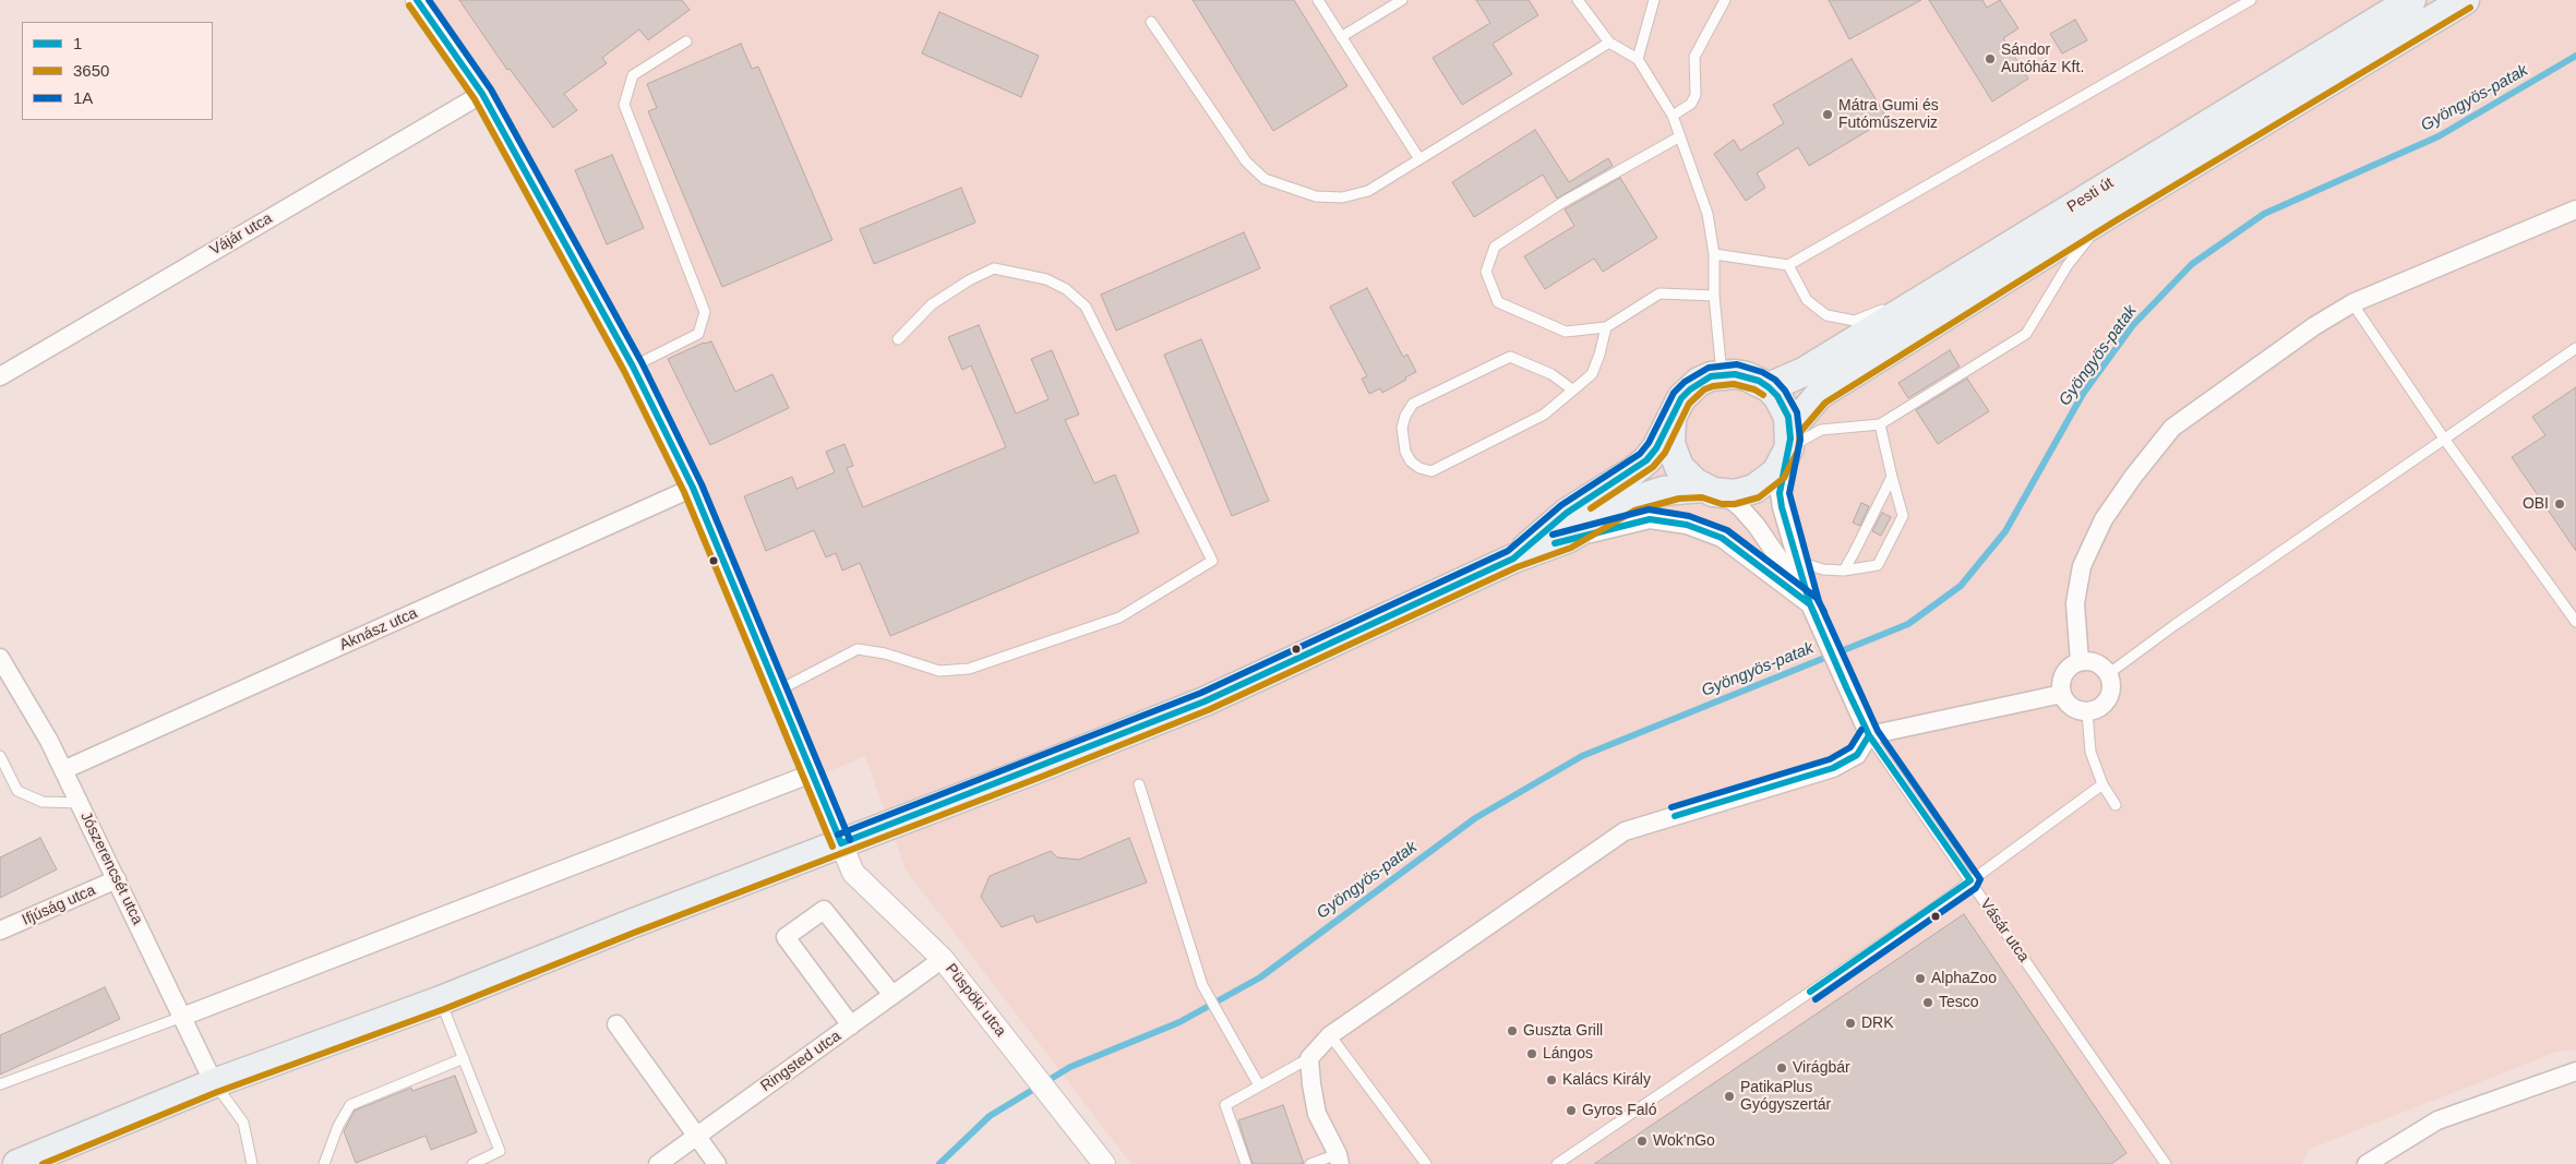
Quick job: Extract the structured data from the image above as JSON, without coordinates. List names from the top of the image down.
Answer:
{
  "streets": {
    "main road": ["Pesti út"],
    "street": [
      "Vájár utca",
      "Aknász utca",
      "Jószerencsét utca",
      "Ifjúság utca",
      "Vásár utca",
      "Püspöki utca",
      "Ringsted utca"
    ]
  },
  "crossings": [
    ["Pesti út", "Jószerencsét utca"],
    ["Pesti út", "Vásár utca"],
    ["Pesti út", "Püspöki utca"],
    ["Vájár utca", "Püspöki utca"],
    ["Aknász utca", "Jószerencsét utca"],
    ["Aknász utca", "Püspöki utca"],
    ["Jószerencsét utca", "Ifjúság utca"],
    ["Püspöki utca", "Ringsted utca"]
  ],
  "water": ["Gyöngyös-patak"],
  "places": [
    "Sándor Autóház Kft.",
    "Mátra Gumi és Futóműszerviz",
    "OBI",
    "AlphaZoo",
    "Tesco",
    "DRK",
    "Guszta Grill",
    "Lángos",
    "Virágbár",
    "Kalács Király",
    "PatikaPlus Gyógyszertár",
    "Gyros Faló",
    "Wok'nGo"
  ],
  "lines": ["transit line 1", "transit line 1A", "transit line 3650"],
  "legend": ["1", "3650", "1A"]
}
